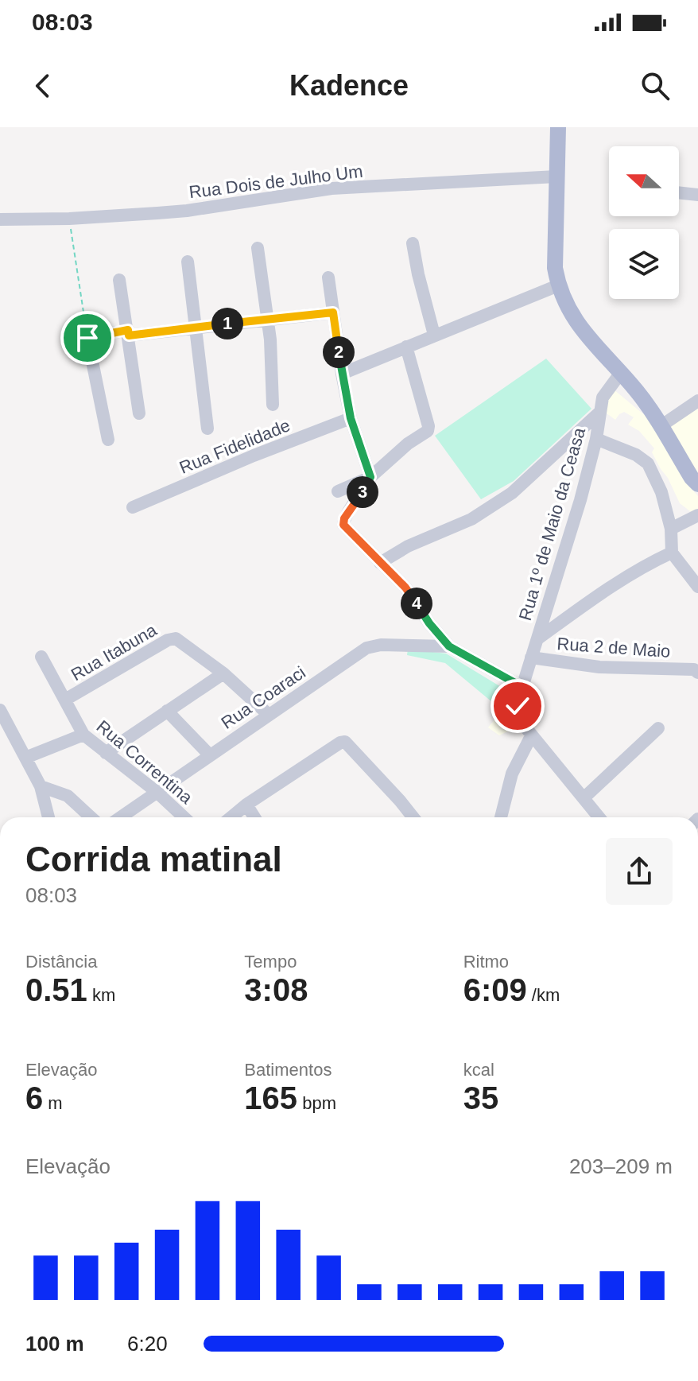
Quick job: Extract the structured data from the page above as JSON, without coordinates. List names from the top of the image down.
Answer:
{
  "streets": {
    "street": [
      "Rua Dois de Julho Um",
      "Rua Fidelidade",
      "Rua 1º de Maio da Ceasa",
      "Rua 2 de Maio",
      "Rua Itabuna",
      "Rua Coaraci",
      "Rua Correntina"
    ]
  },
  "crossings": [
    ["Rua 1º de Maio da Ceasa", "Rua 2 de Maio"],
    ["Rua Itabuna", "Rua Correntina"],
    ["Rua Coaraci", "Rua Correntina"]
  ],
  "north": "left",
  "page": {
    "status": "08:03",
    "header": "Kadence",
    "pins": [
      "1",
      "2",
      "3",
      "4"
    ],
    "heading": ["Corrida matinal", "08:03"],
    "stats": [
      ["Distância", "0.51 km"],
      ["Tempo", "3:08"],
      ["Ritmo", "6:09 /km"],
      ["Elevação", "6 m"],
      ["Batimentos", "165 bpm"],
      ["kcal", "35"]
    ],
    "chart": ["Elevação", "203–209 m"],
    "list": [
      {
        "name": "100 m",
        "note": "6:20"
      }
    ]
  }
}
